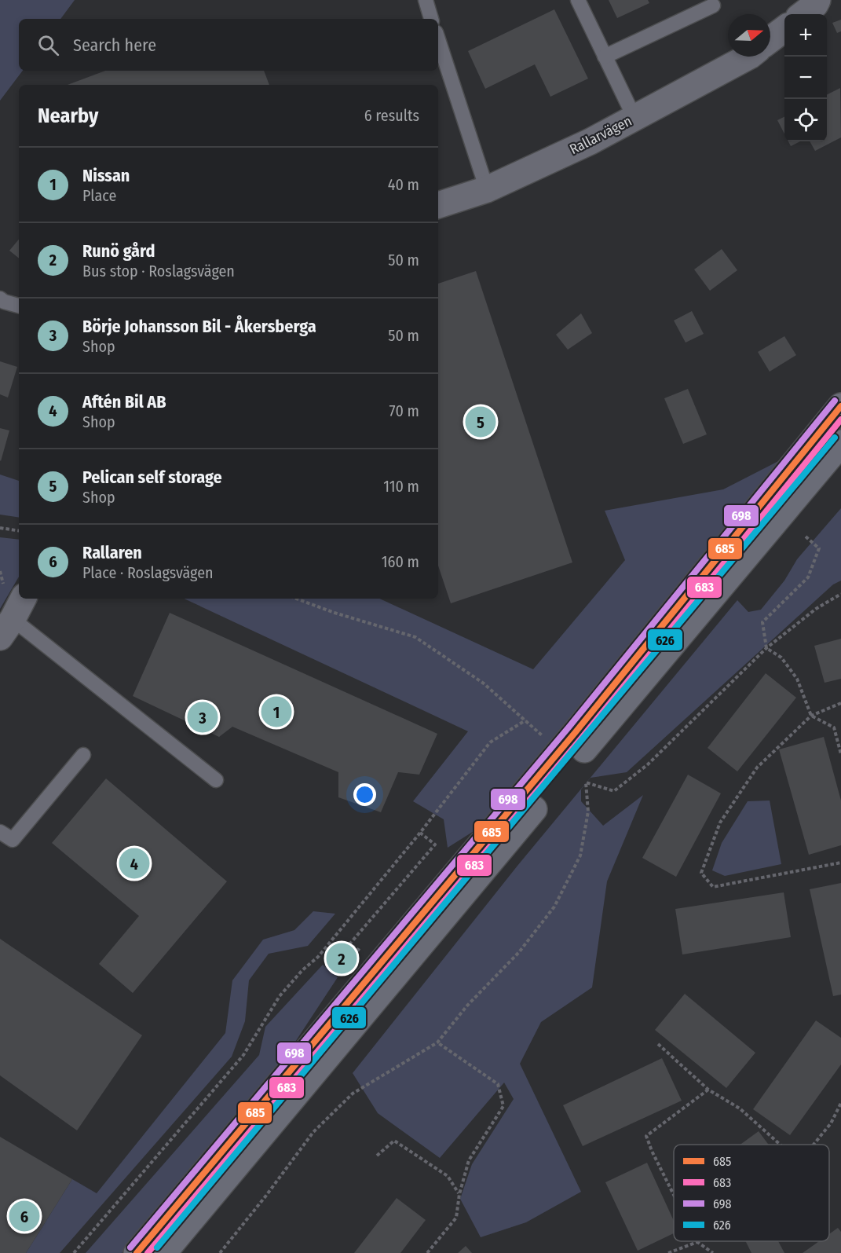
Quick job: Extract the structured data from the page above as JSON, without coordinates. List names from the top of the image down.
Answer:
{
  "streets": {
    "street": ["Rallarvägen"]
  },
  "lines": [
    "transit line 698",
    "transit line 685",
    "transit line 683",
    "transit line 626"
  ],
  "legend": [
    "685",
    "683",
    "698",
    "626"
  ],
  "north": "right",
  "page": {
    "map_buttons": ["+", "−"],
    "search": "Search here",
    "heading": ["Nearby", "6 results"],
    "list": [
      {
        "mark": "1",
        "name": "Nissan",
        "note": "Place",
        "value": "40 m"
      },
      {
        "mark": "2",
        "name": "Runö gård",
        "note": "Bus stop · Roslagsvägen",
        "value": "50 m"
      },
      {
        "mark": "3",
        "name": "Börje Johansson Bil - Åkersberga",
        "note": "Shop",
        "value": "50 m"
      },
      {
        "mark": "4",
        "name": "Aftén Bil AB",
        "note": "Shop",
        "value": "70 m"
      },
      {
        "mark": "5",
        "name": "Pelican self storage",
        "note": "Shop",
        "value": "110 m"
      },
      {
        "mark": "6",
        "name": "Rallaren",
        "note": "Place · Roslagsvägen",
        "value": "160 m"
      }
    ],
    "pins": [
      "5",
      "1",
      "3",
      "4",
      "2",
      "6"
    ]
  }
}
